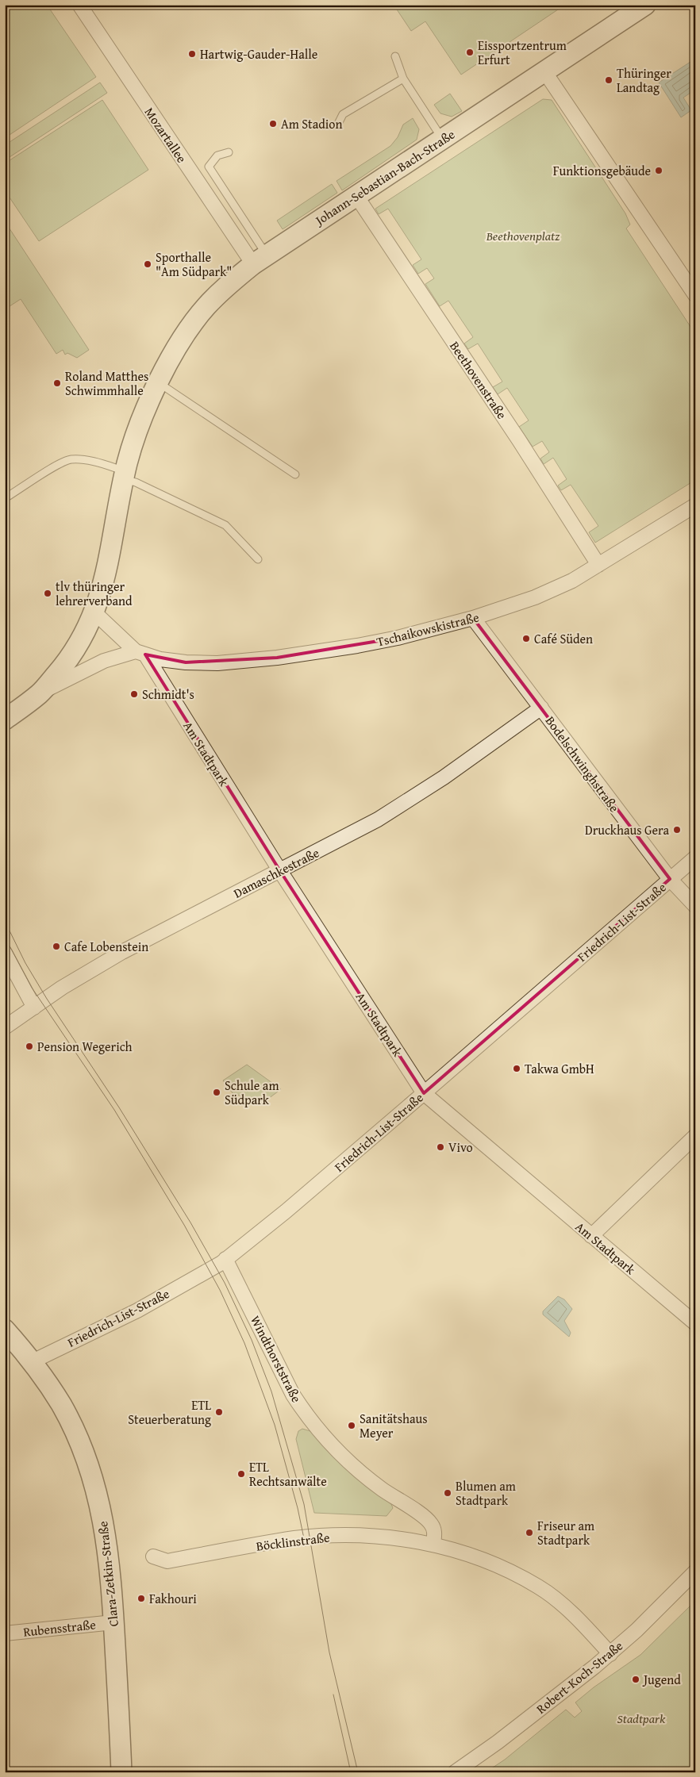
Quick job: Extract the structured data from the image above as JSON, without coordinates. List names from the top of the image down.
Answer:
{
  "streets": {
    "street": [
      "Mozartallee",
      "Johann-Sebastian-Bach-Straße",
      "Beethovenstraße",
      "Tschaikowskistraße",
      "Am Stadtpark",
      "Bodelschwinghstraße",
      "Damaschkestraße",
      "Friedrich-List-Straße",
      "Windthorststraße",
      "Böcklinstraße",
      "Clara-Zetkin-Straße",
      "Rubensstraße",
      "Robert-Koch-Straße"
    ]
  },
  "crossings": [
    ["Mozartallee", "Johann-Sebastian-Bach-Straße"],
    ["Johann-Sebastian-Bach-Straße", "Beethovenstraße"],
    ["Johann-Sebastian-Bach-Straße", "Tschaikowskistraße"],
    ["Beethovenstraße", "Tschaikowskistraße"],
    ["Tschaikowskistraße", "Am Stadtpark"],
    ["Tschaikowskistraße", "Bodelschwinghstraße"],
    ["Am Stadtpark", "Damaschkestraße"],
    ["Am Stadtpark", "Friedrich-List-Straße"],
    ["Bodelschwinghstraße", "Damaschkestraße"],
    ["Bodelschwinghstraße", "Friedrich-List-Straße"],
    ["Friedrich-List-Straße", "Windthorststraße"],
    ["Friedrich-List-Straße", "Clara-Zetkin-Straße"],
    ["Windthorststraße", "Böcklinstraße"],
    ["Böcklinstraße", "Robert-Koch-Straße"],
    ["Clara-Zetkin-Straße", "Rubensstraße"]
  ],
  "parks": ["Beethovenplatz", "Stadtpark"],
  "places": [
    "Eissportzentrum Erfurt",
    "Hartwig-Gauder-Halle",
    "Thüringer Landtag",
    "Am Stadion",
    "Funktionsgebäude",
    "Sporthalle \"Am Südpark\"",
    "Roland Matthes Schwimmhalle",
    "tlv thüringer lehrerverband",
    "Café Süden",
    "Schmidt's",
    "Druckhaus Gera",
    "Cafe Lobenstein",
    "Pension Wegerich",
    "Takwa GmbH",
    "Schule am Südpark",
    "Vivo",
    "ETL Steuerberatung",
    "Sanitätshaus Meyer",
    "ETL Rechtsanwälte",
    "Blumen am Stadtpark",
    "Friseur am Stadtpark",
    "Fakhouri",
    "Jugend"
  ]
}
